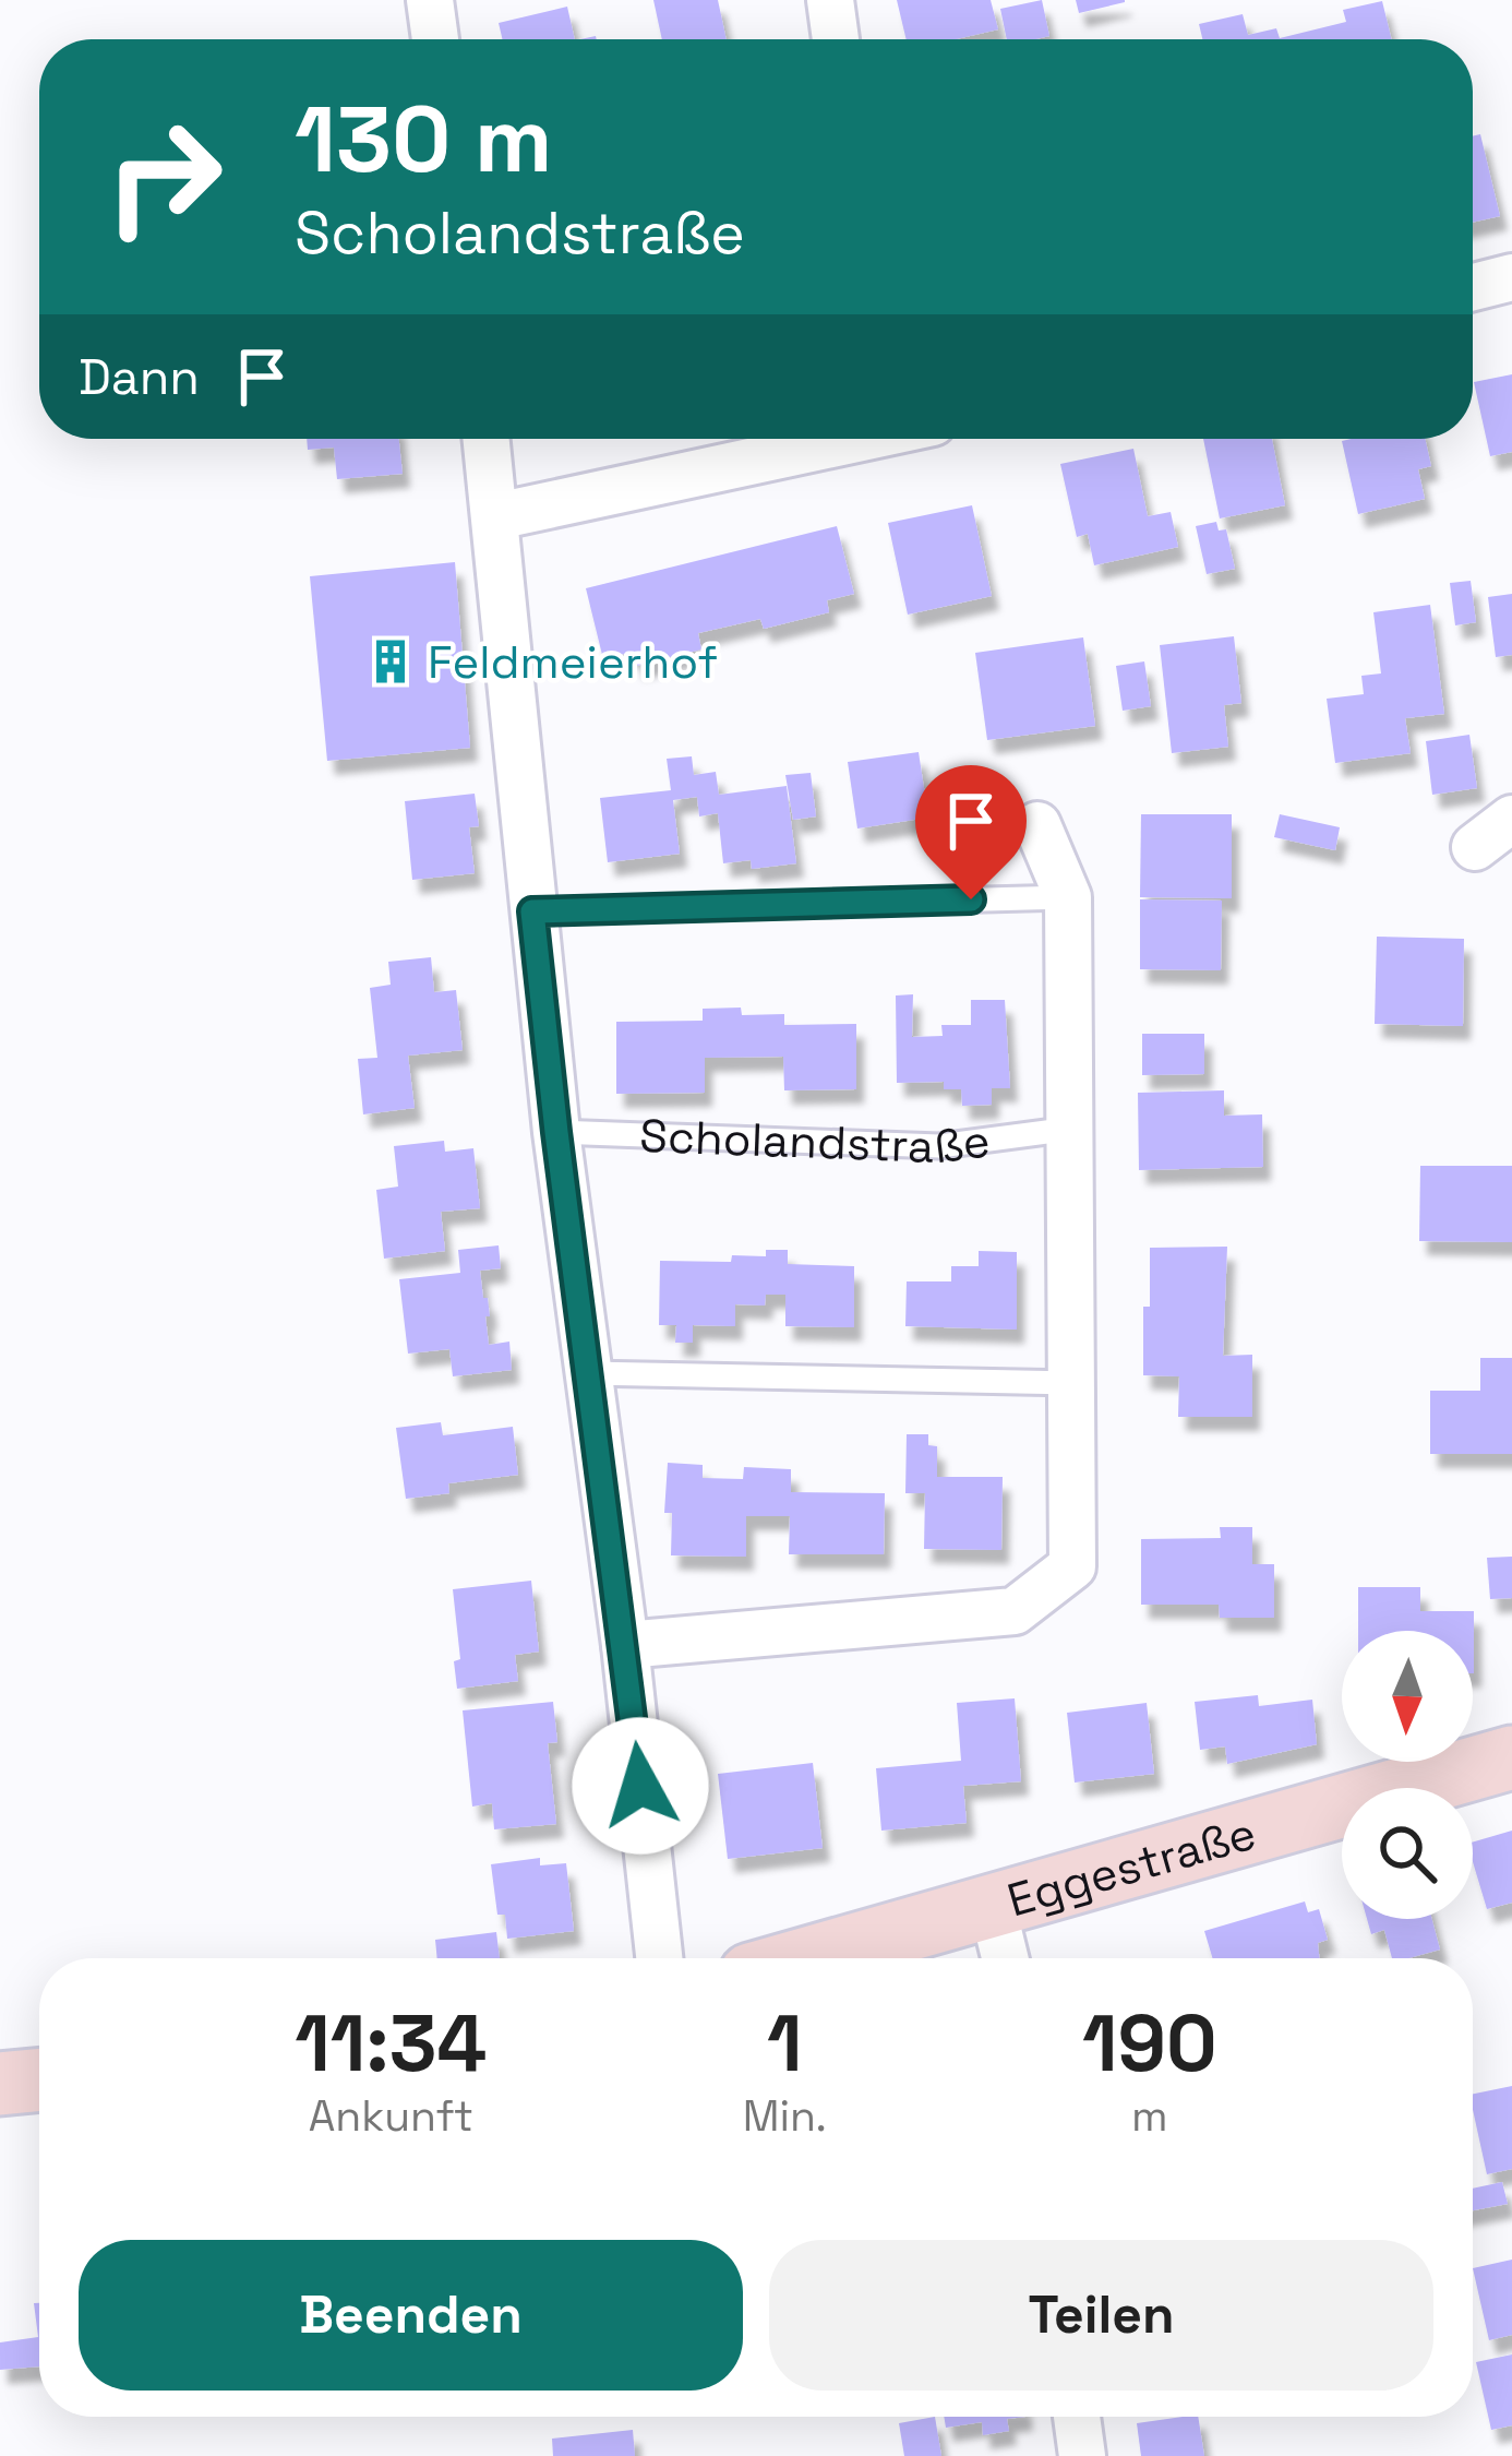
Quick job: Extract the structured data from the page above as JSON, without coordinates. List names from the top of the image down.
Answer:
{
  "streets": {
    "main road": ["Eggestraße"],
    "lane": ["Scholandstraße"]
  },
  "places": {
    "building": ["Feldmeierhof"]
  },
  "north": "bottom",
  "page": {
    "turn": ["130 m", "Scholandstraße"],
    "then": "Dann",
    "eta": [
      "11:34",
      "Ankunft",
      "1",
      "Min.",
      "190",
      "m"
    ],
    "buttons": ["Beenden", "Teilen"]
  }
}
